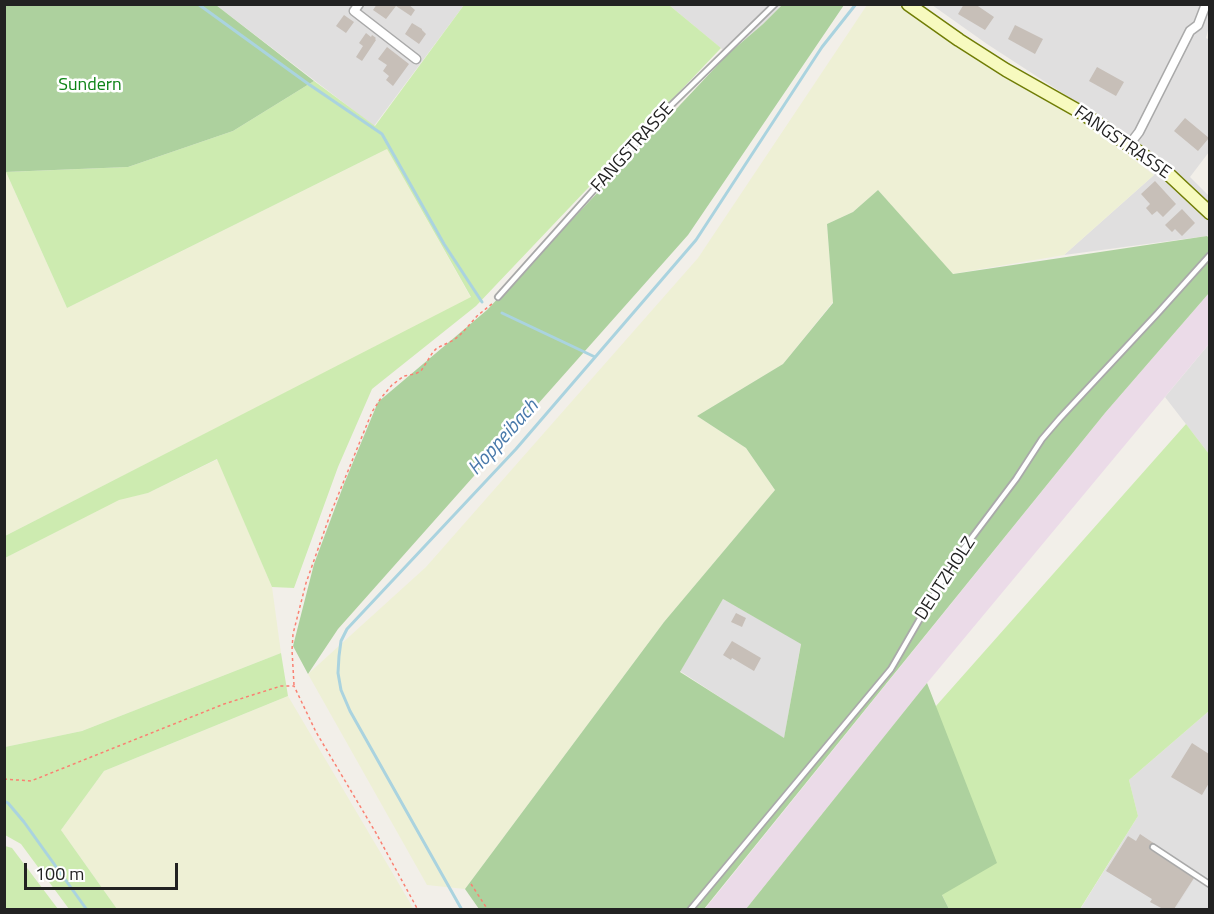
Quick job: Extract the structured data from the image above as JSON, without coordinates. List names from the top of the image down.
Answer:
{
  "streets": {
    "main road": ["FANGSTRASSE"],
    "lane": ["DEUTZHOLZ"]
  },
  "water": ["Hoppeibach"],
  "parks": ["Sundern"],
  "scale_bar": "100 m"
}
